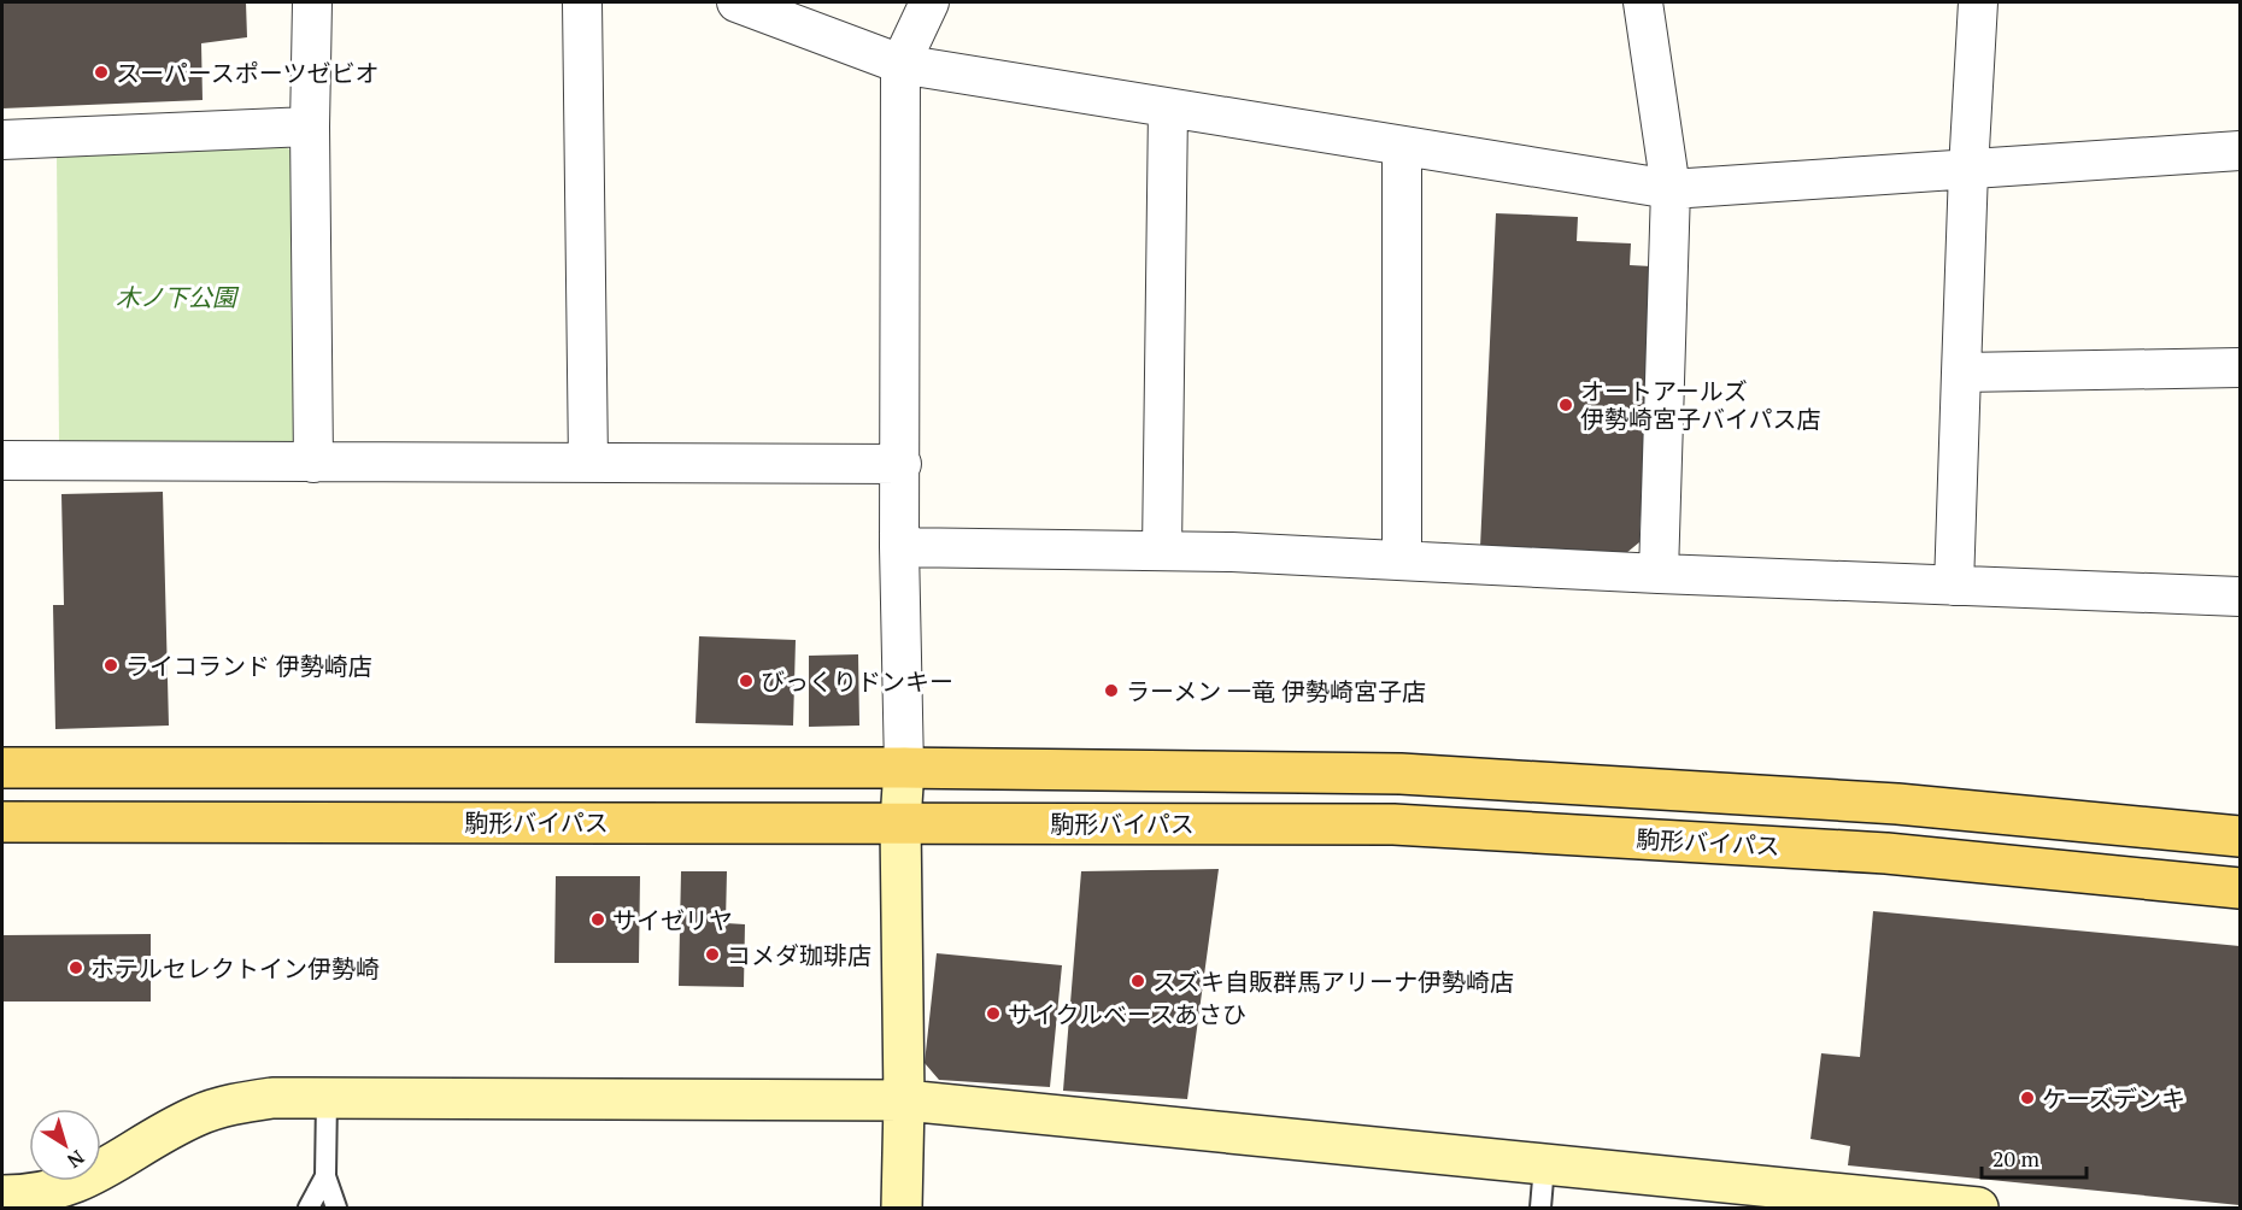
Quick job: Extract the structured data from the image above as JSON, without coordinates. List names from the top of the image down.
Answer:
{
  "streets": {
    "main road": ["駒形バイパス"]
  },
  "parks": ["木ノ下公園"],
  "places": [
    "スーパースポーツゼビオ",
    "オートアールズ 伊勢崎宮子バイパス店",
    "ライコランド 伊勢崎店",
    "びっくりドンキー",
    "ラーメン 一竜 伊勢崎宮子店",
    "サイゼリヤ",
    "コメダ珈琲店",
    "ホテルセレクトイン伊勢崎",
    "スズキ自販群馬アリーナ伊勢崎店",
    "サイクルベースあさひ",
    "ケーズデンキ"
  ],
  "scale_bar": "20 m",
  "north": "bottom right"
}
